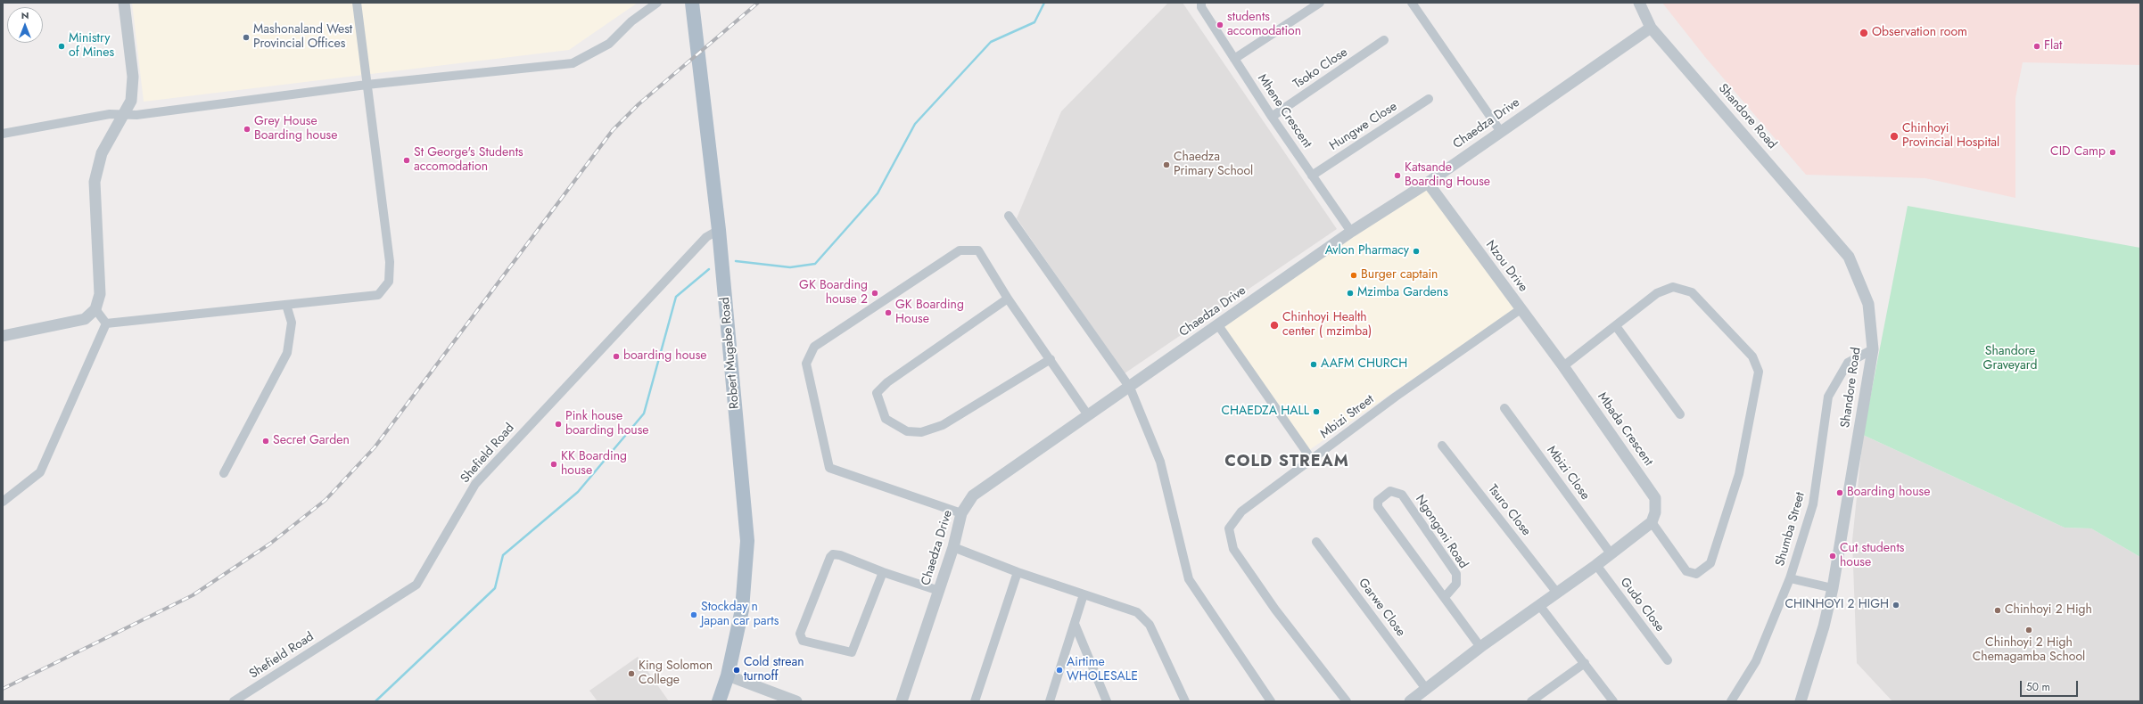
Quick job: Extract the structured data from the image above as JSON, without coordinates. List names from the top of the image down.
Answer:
{
  "streets": {
    "main road": ["Robert Mugabe Road"],
    "street": [
      "Tsoko Close",
      "Mhene Crescent",
      "Shandore Road",
      "Chaedza Drive",
      "Hungwe Close",
      "Nzou Drive",
      "Mbizi Street",
      "Mbada Crescent",
      "Shefield Road",
      "Mbizi Close",
      "Tsuro Close",
      "Shumba Street",
      "Ngongoni Road",
      "Gudo Close",
      "Garwe Close"
    ]
  },
  "crossings": [
    ["Tsoko Close", "Mhene Crescent"],
    ["Mhene Crescent", "Chaedza Drive"],
    ["Mhene Crescent", "Hungwe Close"],
    ["Shandore Road", "Chaedza Drive"],
    ["Shandore Road", "Shumba Street"],
    ["Chaedza Drive", "Nzou Drive"],
    ["Nzou Drive", "Mbizi Street"],
    ["Nzou Drive", "Mbada Crescent"],
    ["Robert Mugabe Road", "Shefield Road"]
  ],
  "districts": ["COLD STREAM"],
  "parks": ["Shandore Graveyard"],
  "places": [
    "students accomodation",
    "Observation room",
    "Mashonaland West Provincial Offices",
    "Ministry of Mines",
    "Flat",
    "Grey House Boarding house",
    "Chinhoyi Provincial Hospital",
    "CID Camp",
    "St George's Students accomodation",
    "Chaedza Primary School",
    "Katsande Boarding House",
    "Avlon Pharmacy",
    "Burger captain",
    "GK Boarding house 2",
    "Mzimba Gardens",
    "GK Boarding House",
    "Chinhoyi Health center ( mzimba)",
    "boarding house",
    "AAFM CHURCH",
    "CHAEDZA HALL",
    "Pink house boarding house",
    "Secret Garden",
    "KK Boarding house",
    "Boarding house",
    "Cut students house",
    "CHINHOYI 2 HIGH",
    "Chinhoyi 2 High",
    "Stockday n Japan car parts",
    "Chinhoyi 2 High Chemagamba School",
    "Cold strean turnoff",
    "Airtime WHOLESALE",
    "King Solomon College"
  ],
  "scale_bar": "50 m",
  "north": "top"
}
